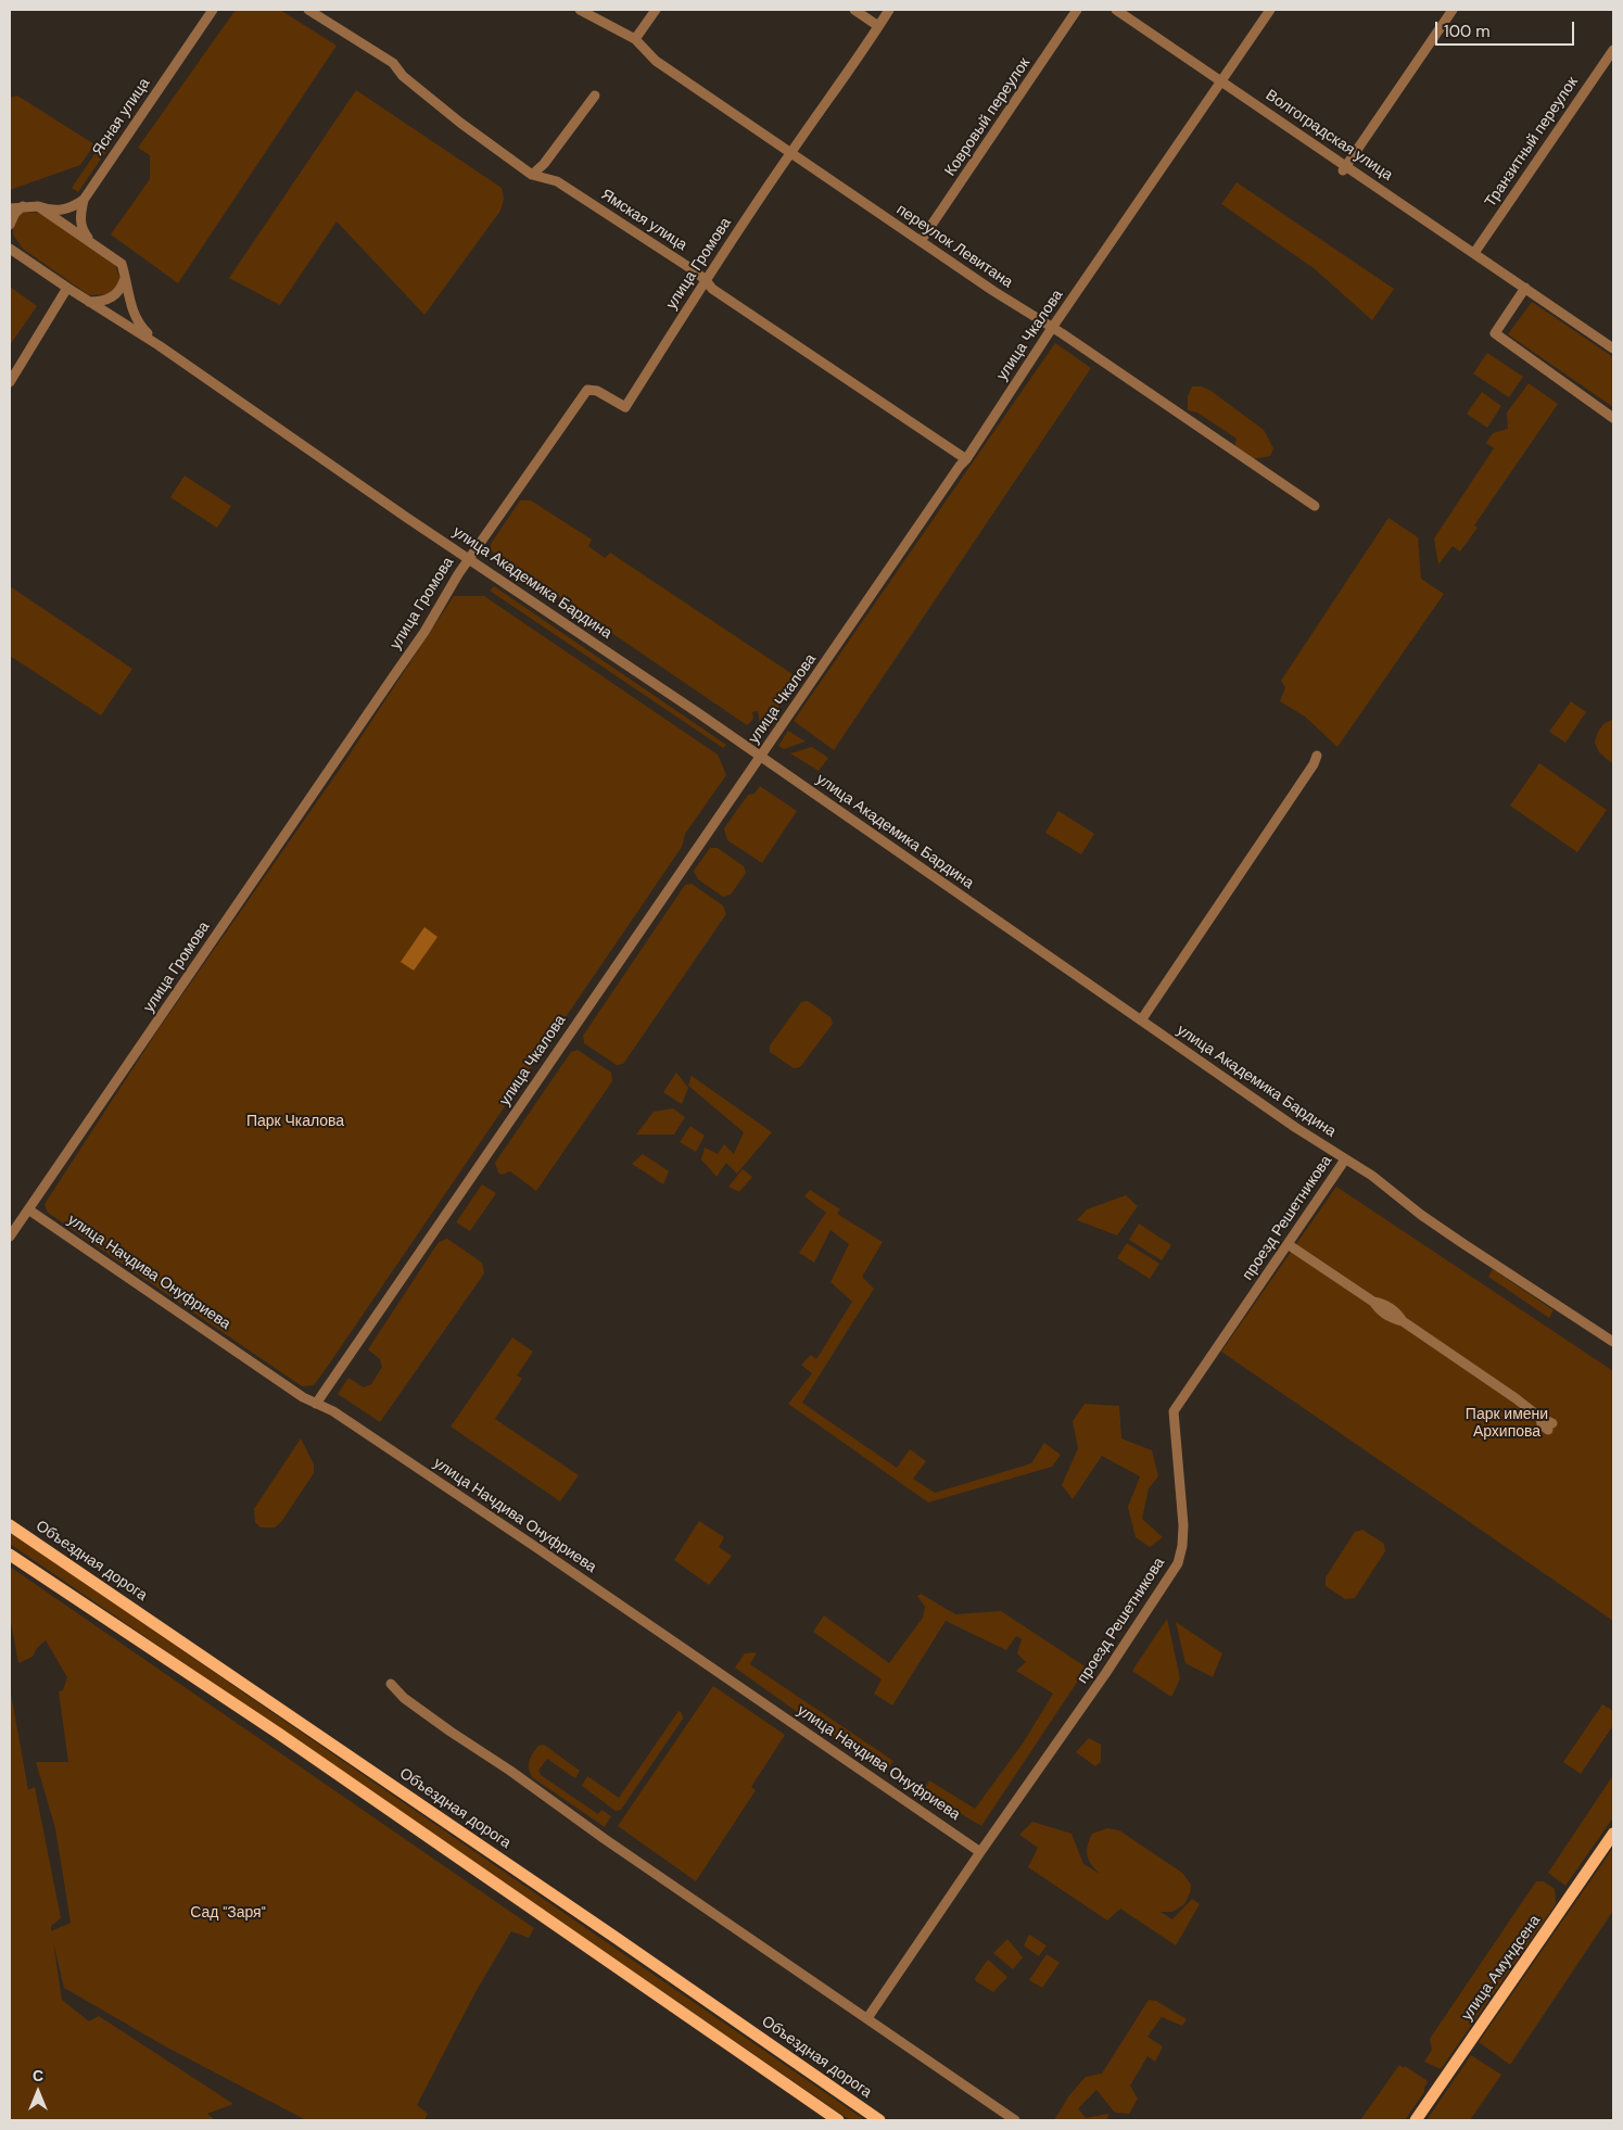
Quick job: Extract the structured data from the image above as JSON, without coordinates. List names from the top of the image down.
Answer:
{
  "streets": {
    "main road": ["Объездная дорога", "улица Амундсена"],
    "street": [
      "Ясная улица",
      "Ковровый переулок",
      "Волгоградская улица",
      "Транзитный переулок",
      "Ямская улица",
      "переулок Левитана",
      "улица Громова",
      "улица Чкалова",
      "улица Академика Бардина",
      "проезд Решетникова",
      "улица Начдива Онуфриева"
    ]
  },
  "crossings": [
    ["Ковровый переулок", "переулок Левитана"],
    ["Волгоградская улица", "Транзитный переулок"],
    ["Волгоградская улица", "улица Чкалова"],
    ["Ямская улица", "улица Громова"],
    ["Ямская улица", "улица Чкалова"],
    ["переулок Левитана", "улица Громова"],
    ["переулок Левитана", "улица Чкалова"],
    ["улица Громова", "улица Академика Бардина"],
    ["улица Громова", "улица Начдива Онуфриева"],
    ["улица Чкалова", "улица Академика Бардина"],
    ["улица Чкалова", "улица Начдива Онуфриева"],
    ["улица Академика Бардина", "проезд Решетникова"],
    ["проезд Решетникова", "улица Начдива Онуфриева"]
  ],
  "parks": ["Парк Чкалова", "Парк имени Архипова", "Сад \"Заря\""],
  "scale_bar": "100 m",
  "north": "top"
}
